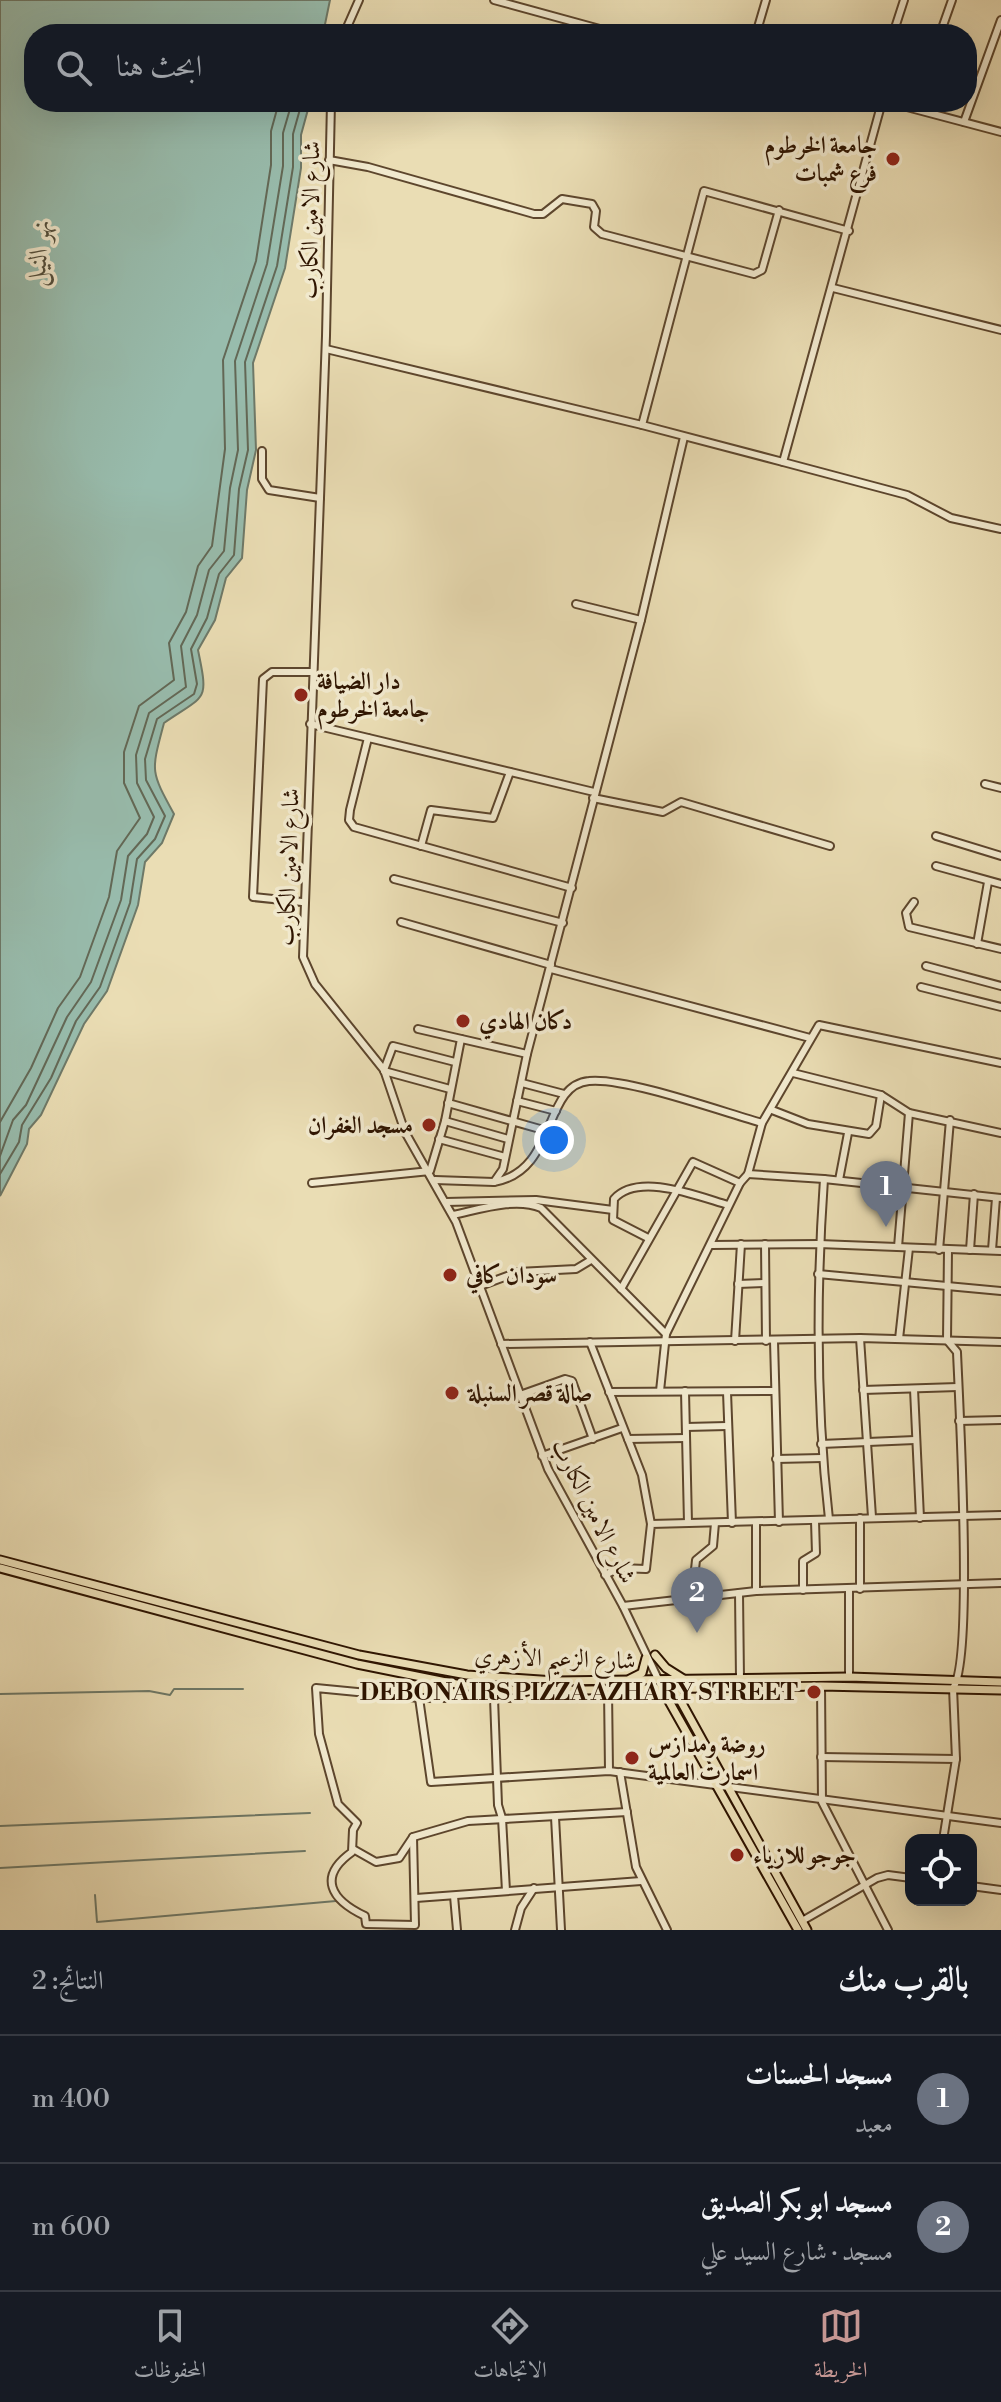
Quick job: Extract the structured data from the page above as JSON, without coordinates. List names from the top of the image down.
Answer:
{
  "streets": {
    "main road": ["شارع الزعيم الأزهري"],
    "street": ["شارع الامين الكارب"]
  },
  "crossings": [
    ["شارع الامين الكارب", "شارع الزعيم الأزهري"]
  ],
  "water": ["نهر النيل"],
  "places": [
    "جامعة الخرطوم فرع شمبات",
    "دار الضيافة جامعة الخرطوم",
    "دكان الهادي",
    "مسجد الغفران",
    "سودان كافي",
    "صالة قصر السنبلة",
    "DEBONAIRS PIZZA AZHARY STREET",
    "روضة ومدازس اسمارت العالمية",
    "جوجو للازياء"
  ],
  "page": {
    "search": "ابحث هنا",
    "pins": ["1", "2"],
    "heading": ["بالقرب منك", "النتائج: 2"],
    "list": [
      {
        "mark": "1",
        "name": "مسجد الحسنات",
        "note": "معبد",
        "value": "400 m"
      },
      {
        "mark": "2",
        "name": "مسجد ابو بكر الصديق",
        "note": "مسجد · شارع السيد علي",
        "value": "600 m"
      }
    ],
    "nav": ["الخريطة", "الاتجاهات", "المحفوظات"]
  }
}
